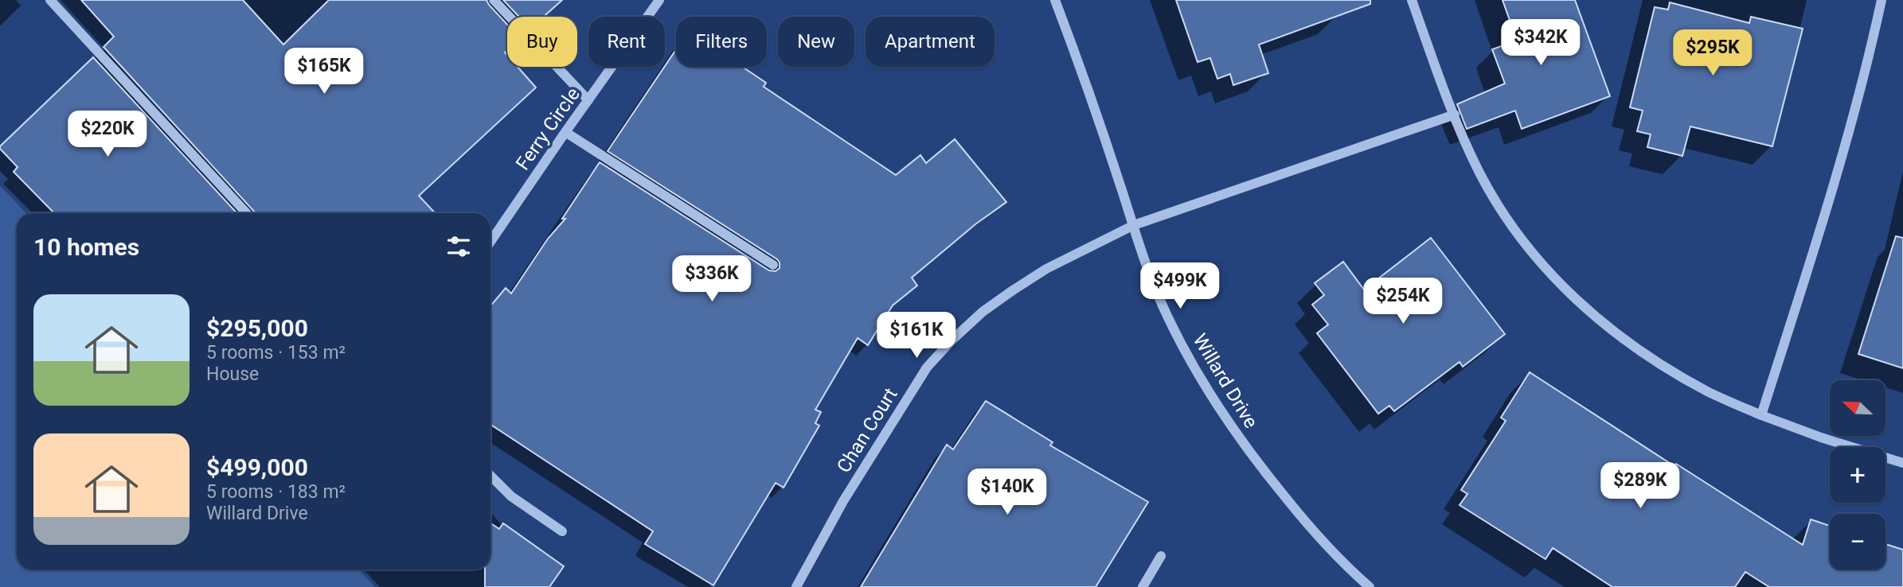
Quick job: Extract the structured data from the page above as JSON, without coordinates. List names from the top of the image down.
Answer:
{
  "streets": {
    "street": ["Ferry Circle", "Willard Drive", "Chan Court"]
  },
  "crossings": [
    ["Willard Drive", "Chan Court"]
  ],
  "north": "top left",
  "page": {
    "chip": [
      "Buy",
      "Rent",
      "Filters",
      "New",
      "Apartment"
    ],
    "price": [
      "$342K",
      "$295K",
      "$165K",
      "$220K",
      "$336K",
      "$499K",
      "$254K",
      "$161K",
      "$289K",
      "$140K"
    ],
    "heading": "10 homes",
    "list": [
      {
        "name": "$295,000",
        "note": "5 rooms · 153 m² · House"
      },
      {
        "name": "$499,000",
        "note": "5 rooms · 183 m² · Willard Drive"
      }
    ],
    "map_buttons": ["+", "−"]
  }
}
